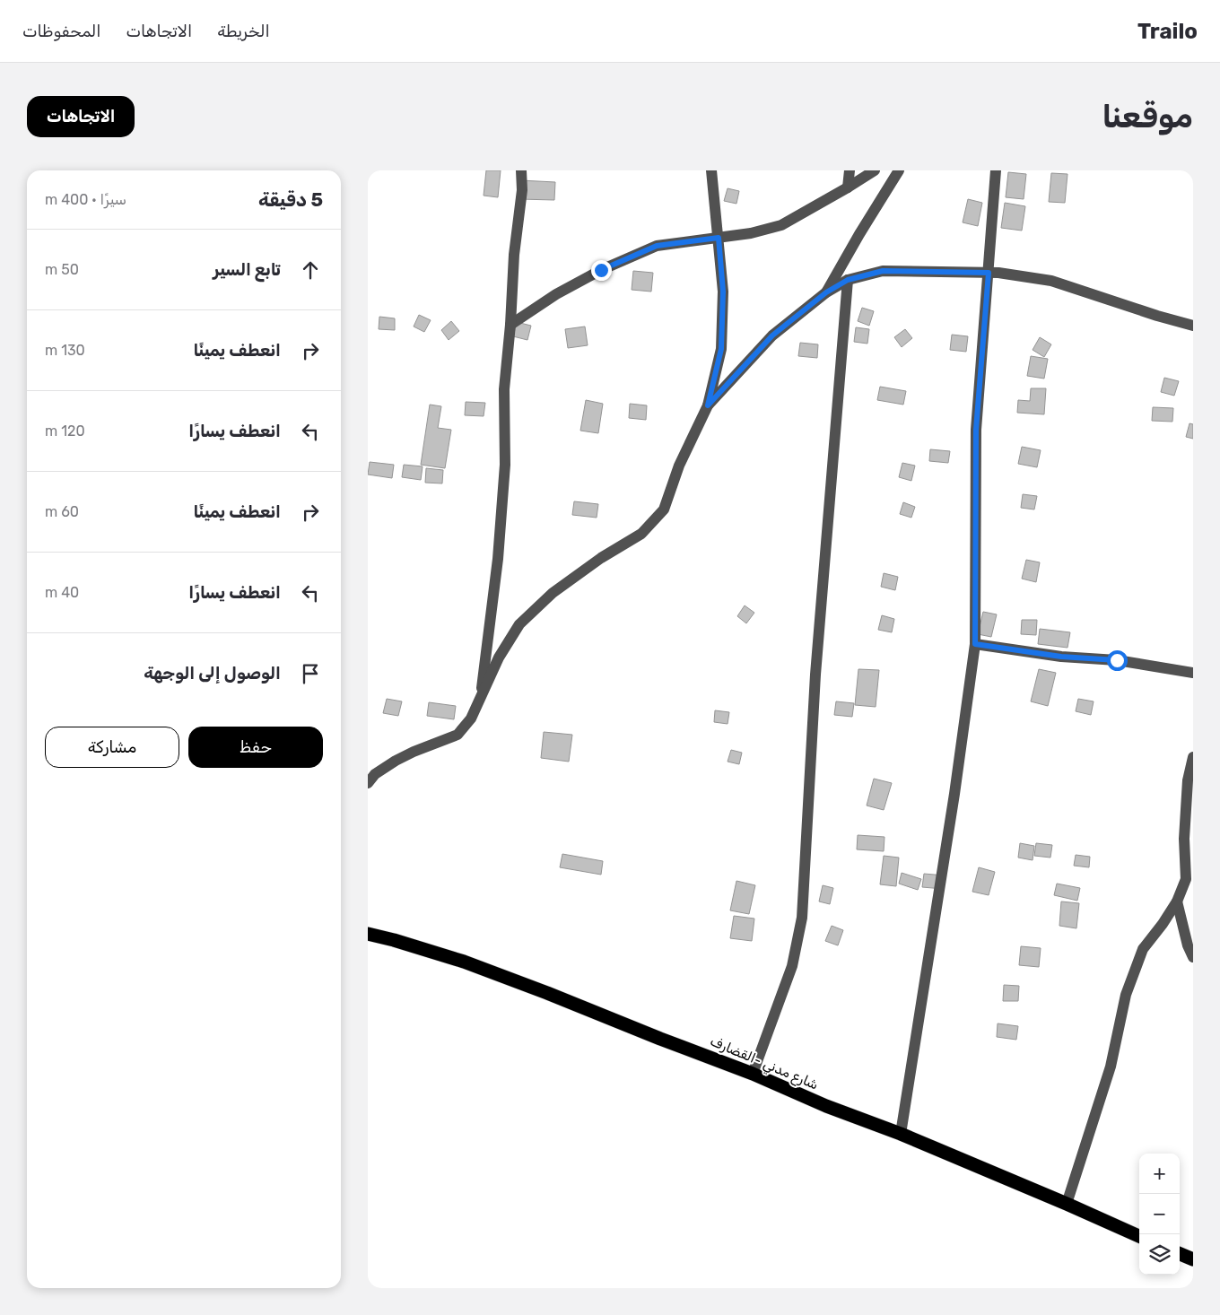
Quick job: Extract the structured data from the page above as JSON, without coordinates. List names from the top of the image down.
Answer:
{
  "streets": {
    "highway": ["شارع مدني -القضارف"]
  },
  "page": {
    "header": "Trailo",
    "nav": ["الخريطة", "الاتجاهات", "المحفوظات"],
    "buttons": [
      "الاتجاهات",
      ["حفظ", "مشاركة"]
    ],
    "title": "موقعنا",
    "heading": ["5 دقيقة", "سيرًا · 400 m"],
    "list": [
      ["تابع السير", "50 m"],
      ["انعطف يمينًا", "130 m"],
      ["انعطف يسارًا", "120 m"],
      ["انعطف يمينًا", "60 m"],
      ["انعطف يسارًا", "40 m"],
      "الوصول إلى الوجهة"
    ],
    "map_buttons": ["+", "−"]
  }
}
